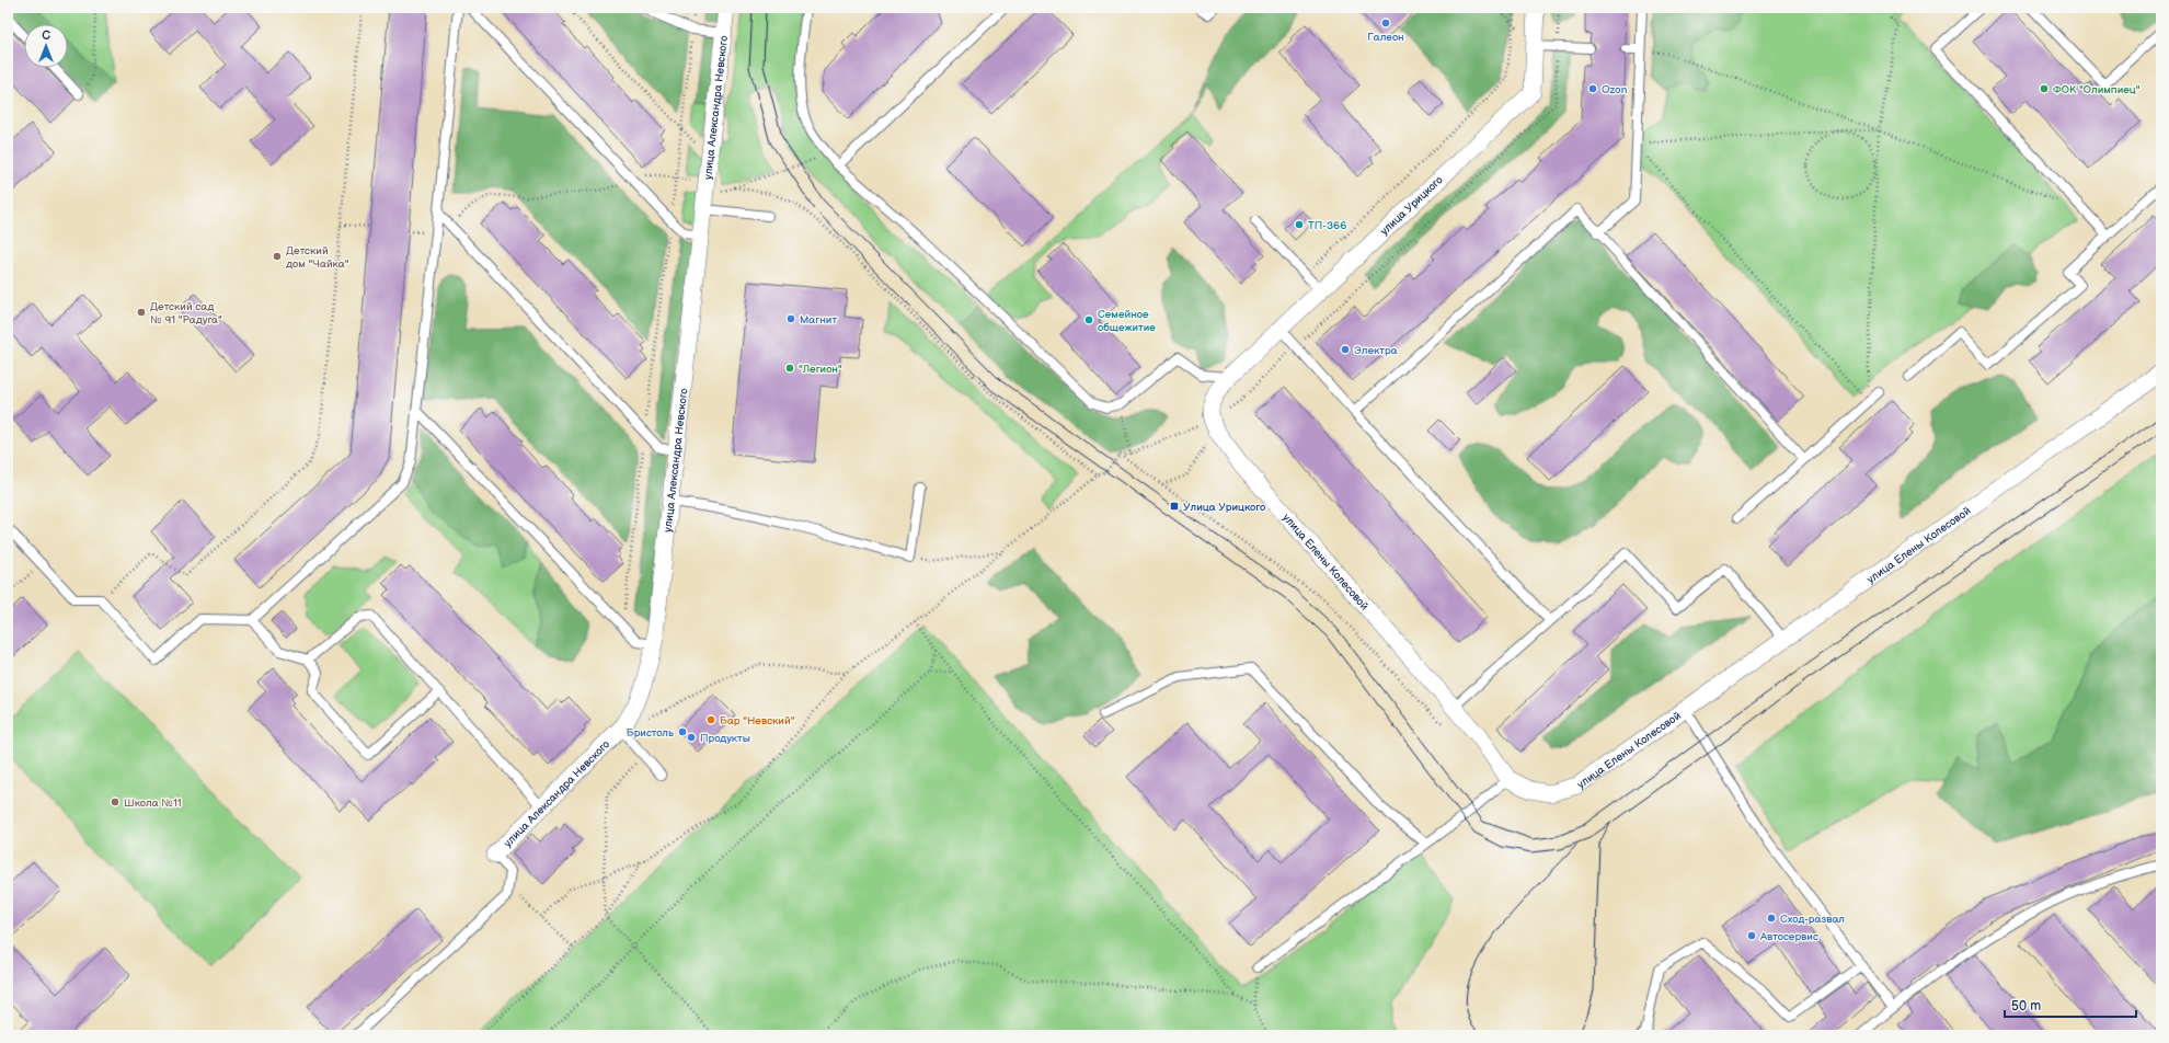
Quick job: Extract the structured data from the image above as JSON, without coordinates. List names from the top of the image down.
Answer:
{
  "streets": {
    "street": ["улица Александра Невского", "улица Урицкого", "улица Елены Колесовой"]
  },
  "crossings": [
    ["улица Урицкого", "улица Елены Колесовой"]
  ],
  "places": {
    "other": [
      "Галеон",
      "Ozon",
      "ФОК \"Олимпиец\"",
      "ТП-366",
      "Детский дом \"Чайка\"",
      "Детский сад № 91 \"Радуга\"",
      "Магнит",
      "Семейное общежитие",
      "Электра",
      "\"Легион\"",
      "Бар \"Невский\"",
      "Бристоль",
      "Продукты",
      "Школа №11",
      "Сход-развал",
      "Автосервис"
    ],
    "transit": ["Улица Урицкого"]
  },
  "scale_bar": "50 m",
  "north": "top"
}
